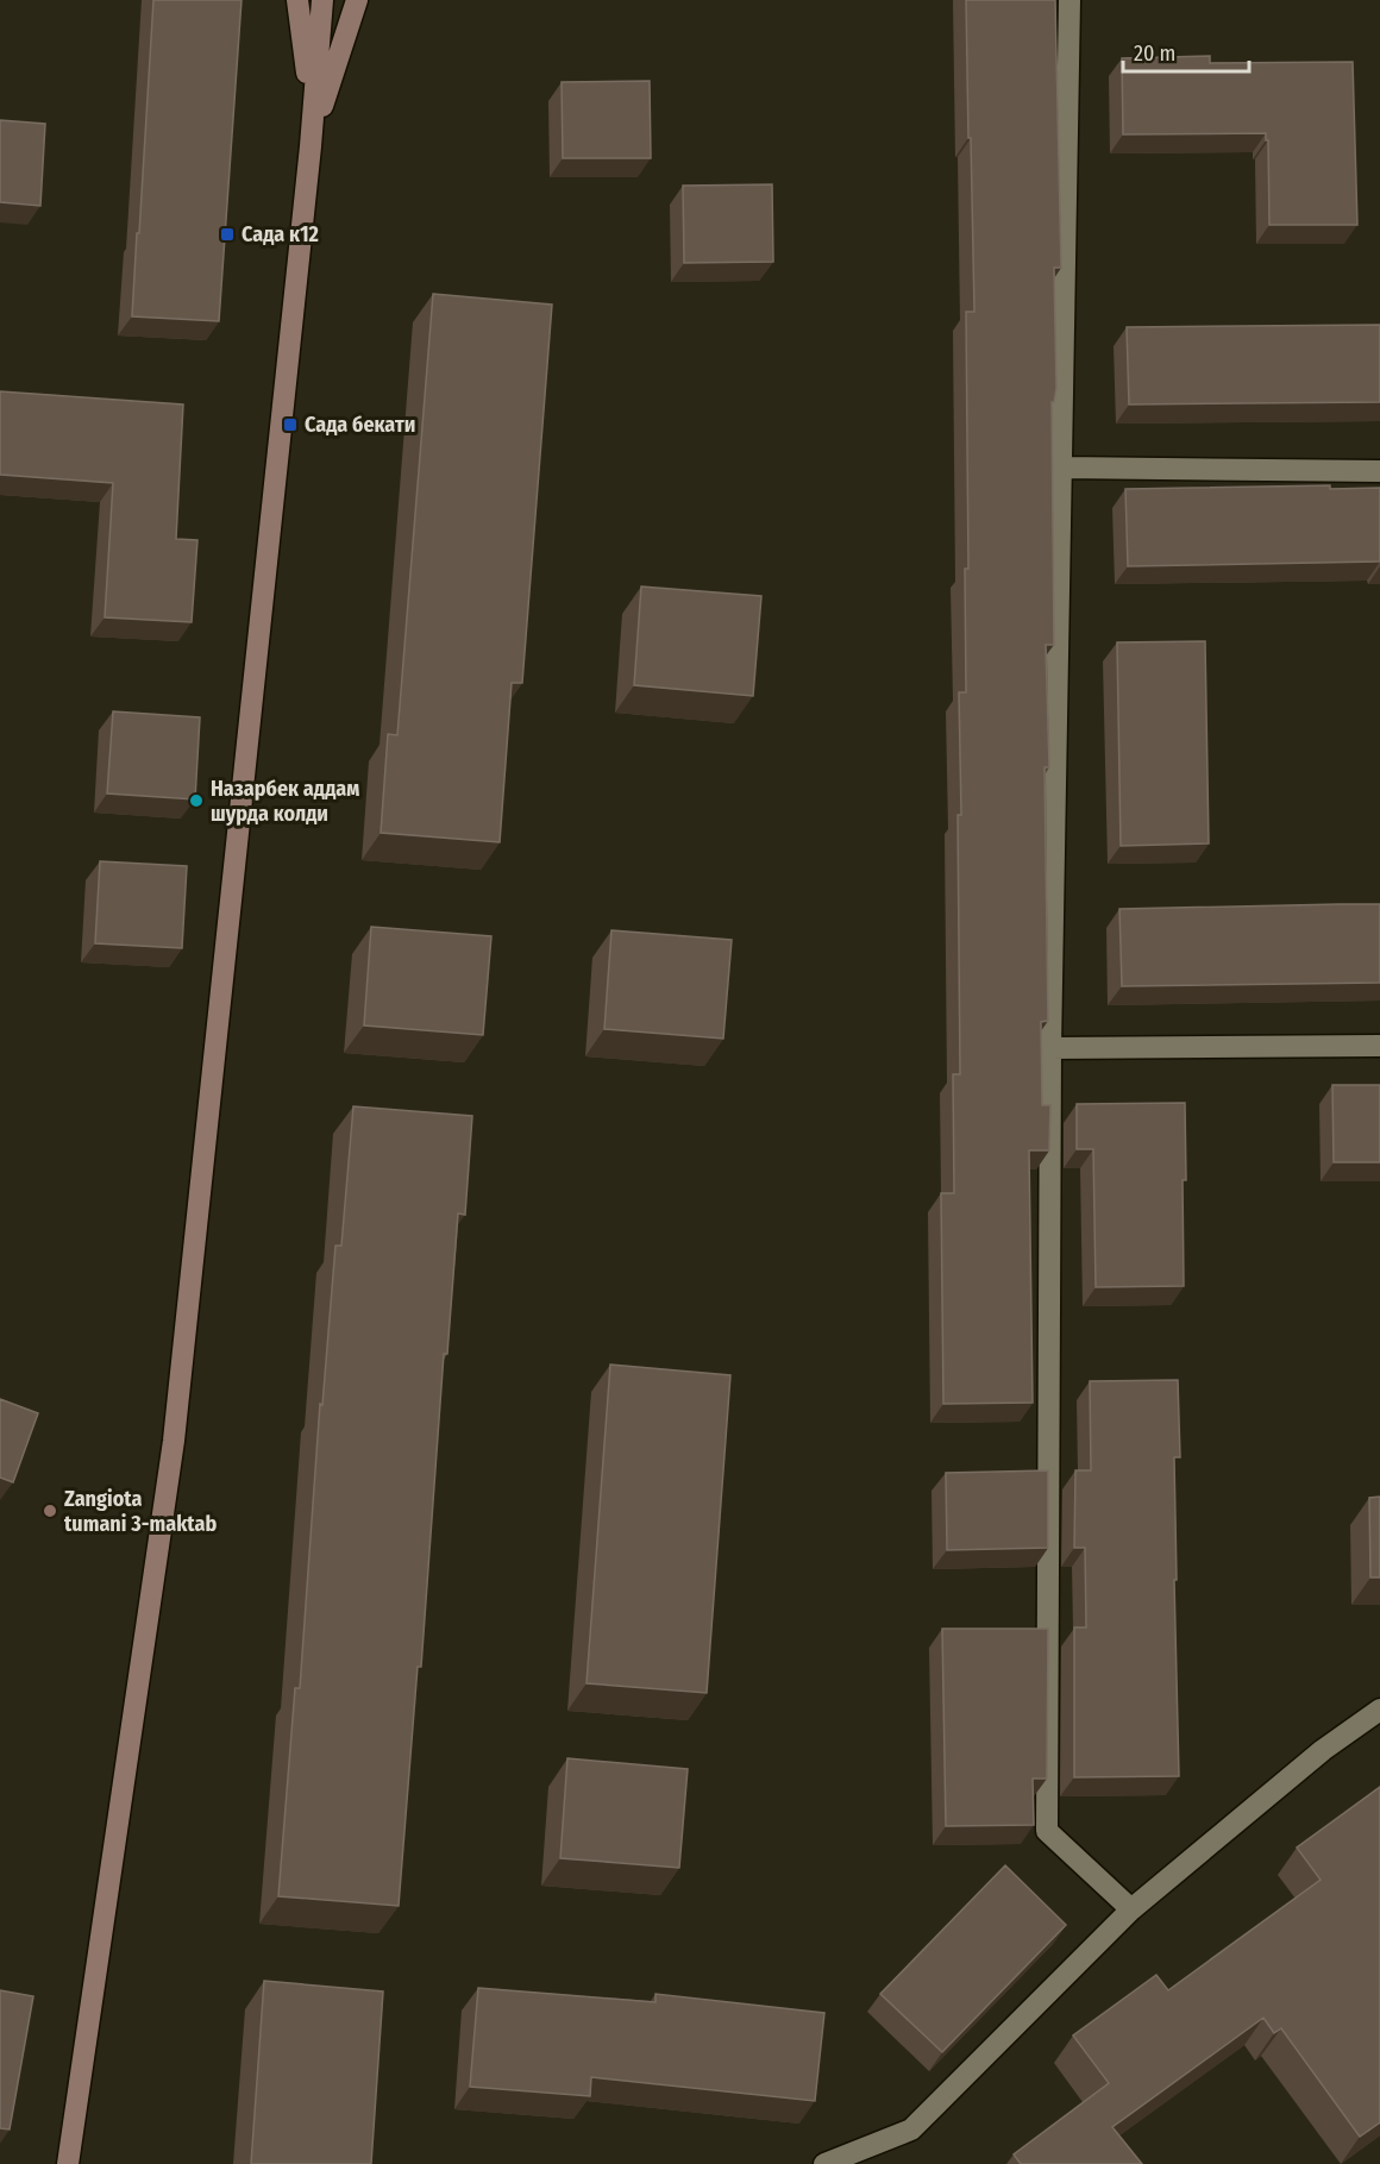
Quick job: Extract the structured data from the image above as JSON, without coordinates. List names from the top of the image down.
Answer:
{
  "places": {
    "transit": ["Сада к12", "Сада бекати"],
    "other": ["Назарбек аддам шурда колди", "Zangiota tumani 3-maktab"]
  },
  "scale_bar": "20 m"
}
